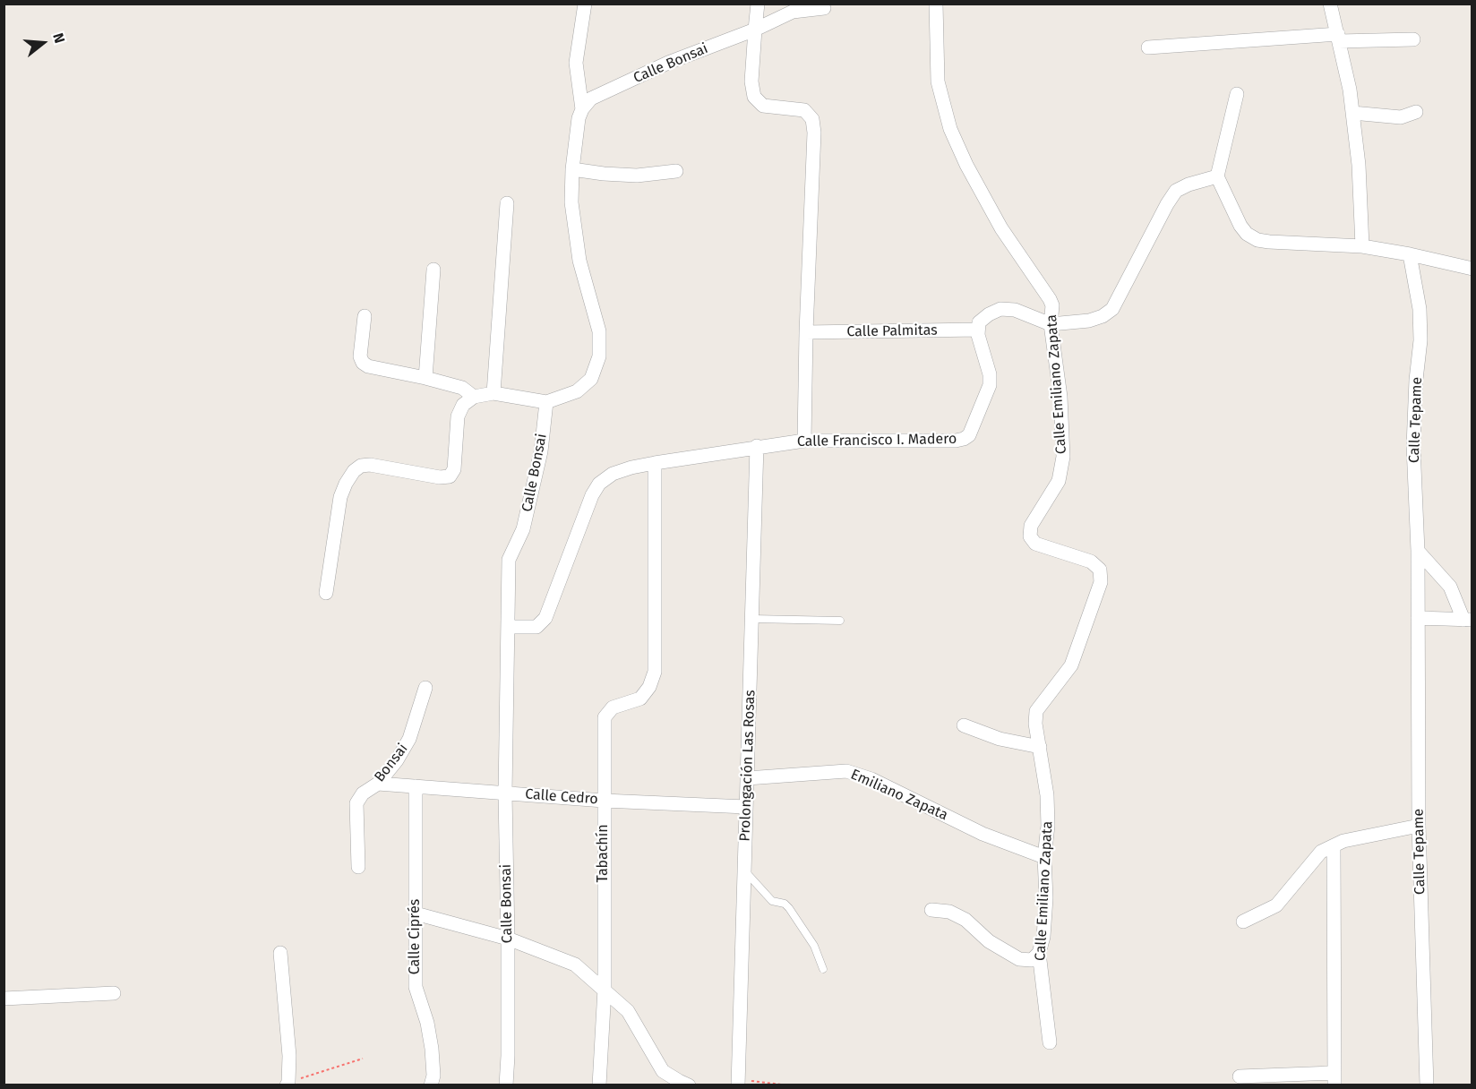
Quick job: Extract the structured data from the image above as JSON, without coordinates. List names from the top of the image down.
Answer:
{
  "streets": {
    "street": [
      "Calle Bonsai",
      "Calle Palmitas",
      "Calle Emiliano Zapata",
      "Calle Tepame",
      "Calle Francisco I. Madero",
      "Bonsai",
      "Prolongación Las Rosas",
      "Emiliano Zapata",
      "Calle Cedro",
      "Tabachín",
      "Calle Ciprés"
    ]
  },
  "crossings": [
    ["Calle Bonsai", "Calle Francisco I. Madero"],
    ["Calle Bonsai", "Calle Cedro"],
    ["Calle Palmitas", "Calle Francisco I. Madero"],
    ["Calle Emiliano Zapata", "Emiliano Zapata"],
    ["Calle Francisco I. Madero", "Prolongación Las Rosas"],
    ["Calle Francisco I. Madero", "Tabachín"],
    ["Bonsai", "Calle Cedro"],
    ["Prolongación Las Rosas", "Emiliano Zapata"],
    ["Prolongación Las Rosas", "Calle Cedro"],
    ["Calle Cedro", "Tabachín"],
    ["Calle Cedro", "Calle Ciprés"]
  ],
  "north": "right"
}
